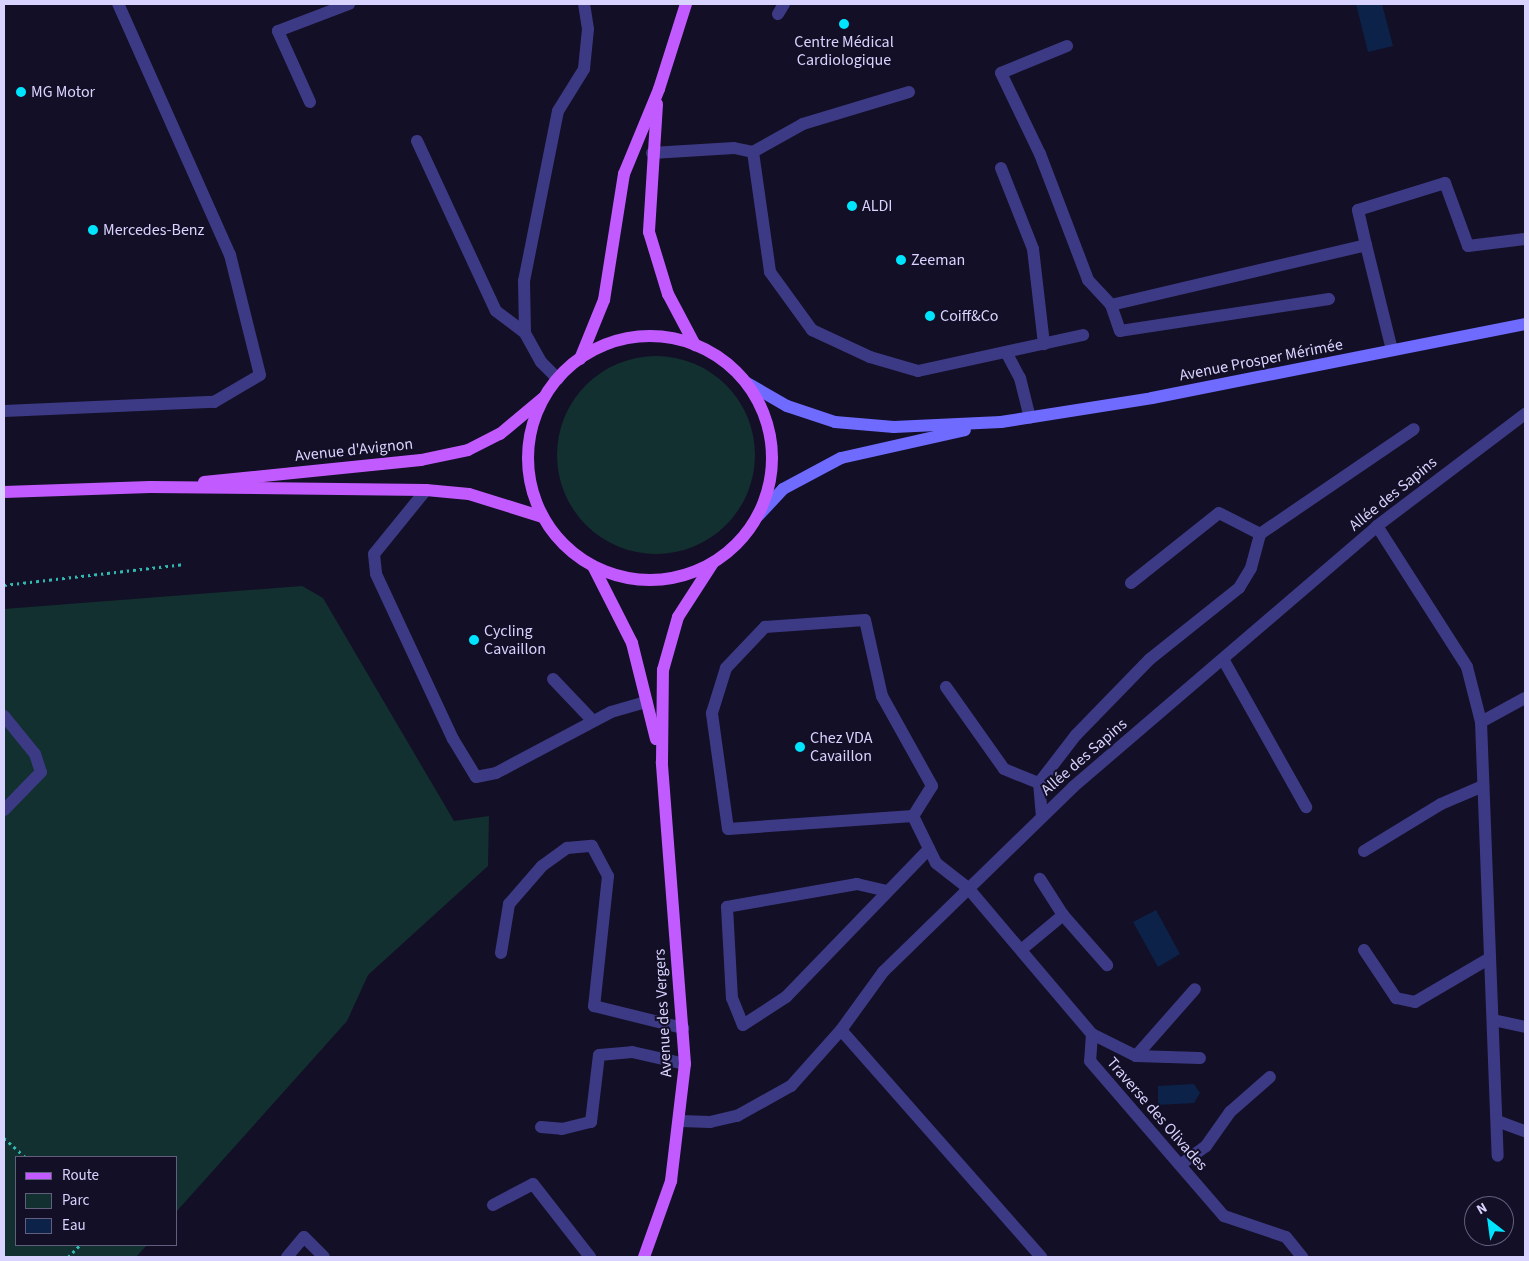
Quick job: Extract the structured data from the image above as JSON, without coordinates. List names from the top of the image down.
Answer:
{
  "streets": {
    "main road": ["Avenue Prosper Mérimée", "Avenue d'Avignon", "Avenue des Vergers"],
    "street": ["Allée des Sapins", "Traverse des Olivades"]
  },
  "crossings": [
    ["Allée des Sapins", "Avenue des Vergers"]
  ],
  "places": [
    "Centre Médical Cardiologique",
    "MG Motor",
    "ALDI",
    "Mercedes-Benz",
    "Zeeman",
    "Coiff&Co",
    "Cycling Cavaillon",
    "Chez VDA Cavaillon"
  ],
  "legend": ["Route", "Parc", "Eau"],
  "north": "top left"
}
